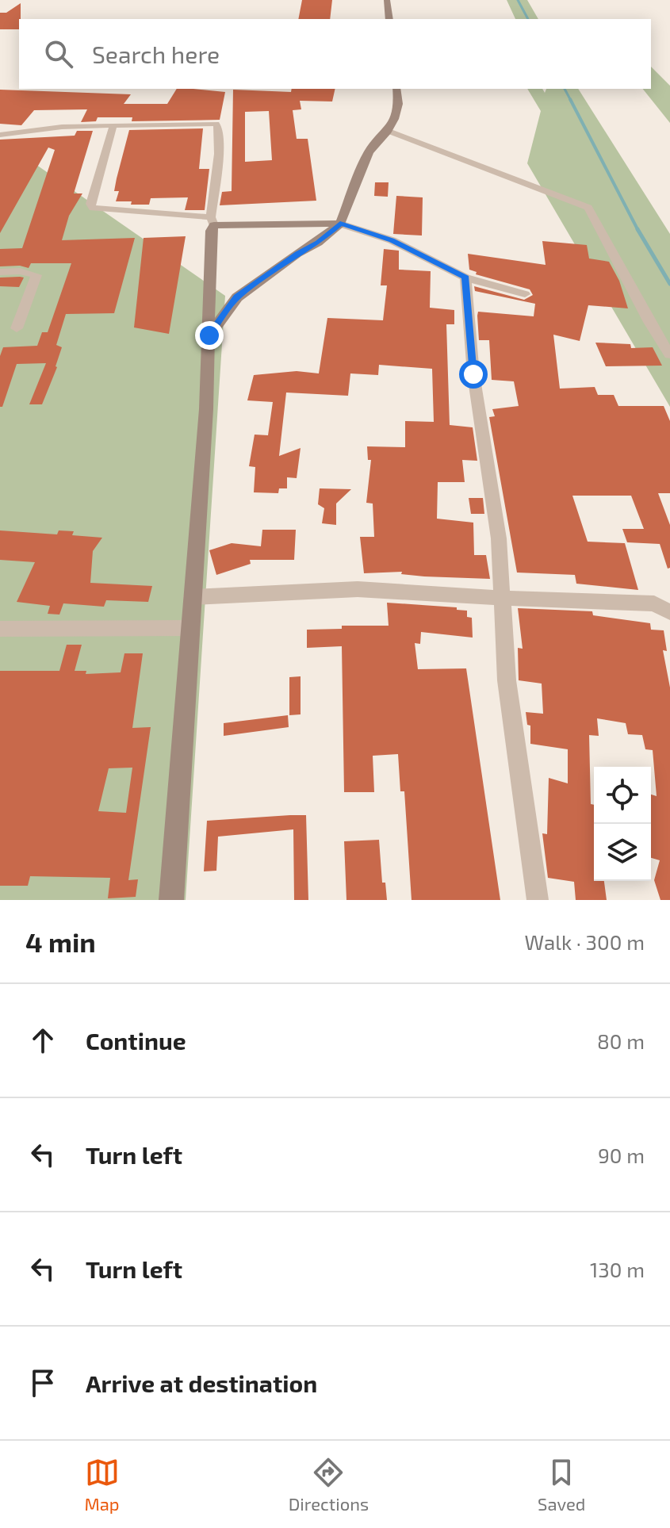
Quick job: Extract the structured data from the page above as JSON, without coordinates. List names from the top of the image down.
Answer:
{
  "page": {
    "search": "Search here",
    "heading": ["4 min", "Walk · 300 m"],
    "list": [
      ["Continue", "80 m"],
      ["Turn left", "90 m"],
      ["Turn left", "130 m"],
      "Arrive at destination"
    ],
    "nav": ["Map", "Directions", "Saved"]
  }
}
